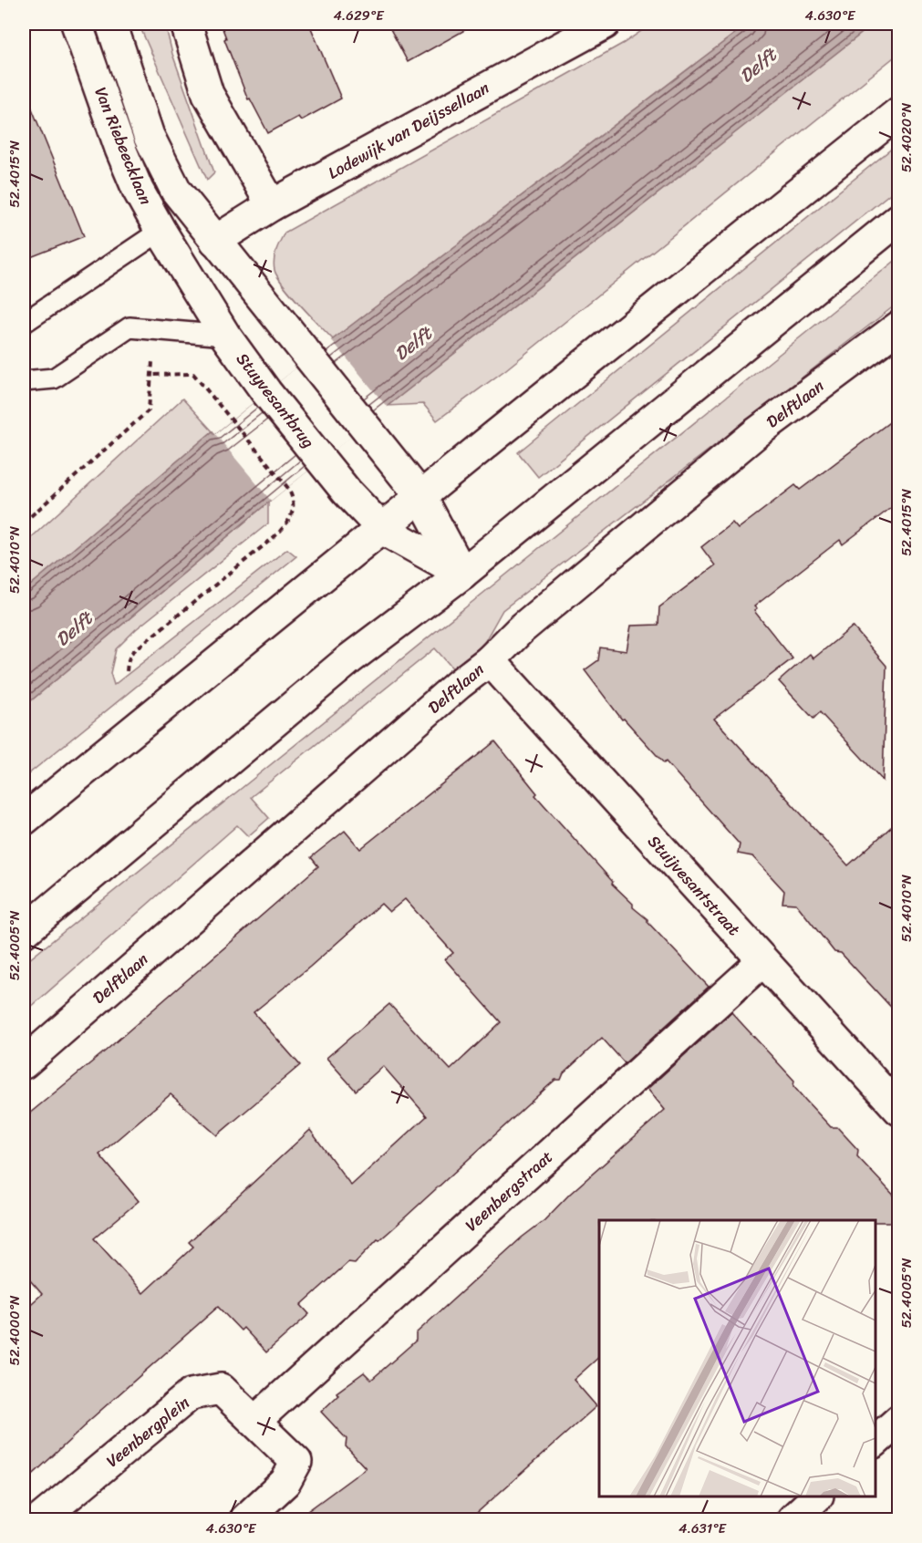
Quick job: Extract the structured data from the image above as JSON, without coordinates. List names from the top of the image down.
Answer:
{
  "streets": {
    "street": [
      "Lodewijk van Deijssellaan",
      "Van Riebeecklaan",
      "Stuyvesantbrug",
      "Delftlaan",
      "Stuijvesantstraat",
      "Veenbergstraat",
      "Veenbergplein"
    ]
  },
  "crossings": [
    ["Lodewijk van Deijssellaan", "Van Riebeecklaan"],
    ["Van Riebeecklaan", "Stuyvesantbrug"],
    ["Delftlaan", "Stuijvesantstraat"],
    ["Stuijvesantstraat", "Veenbergstraat"],
    ["Veenbergstraat", "Veenbergplein"]
  ],
  "water": ["Delft"],
  "coordinates": [
    "4.629°E",
    "4.630°E",
    "52.4020°N",
    "52.4015°N",
    "52.4010°N",
    "52.4005°N",
    "52.4000°N",
    "4.631°E"
  ]
}
